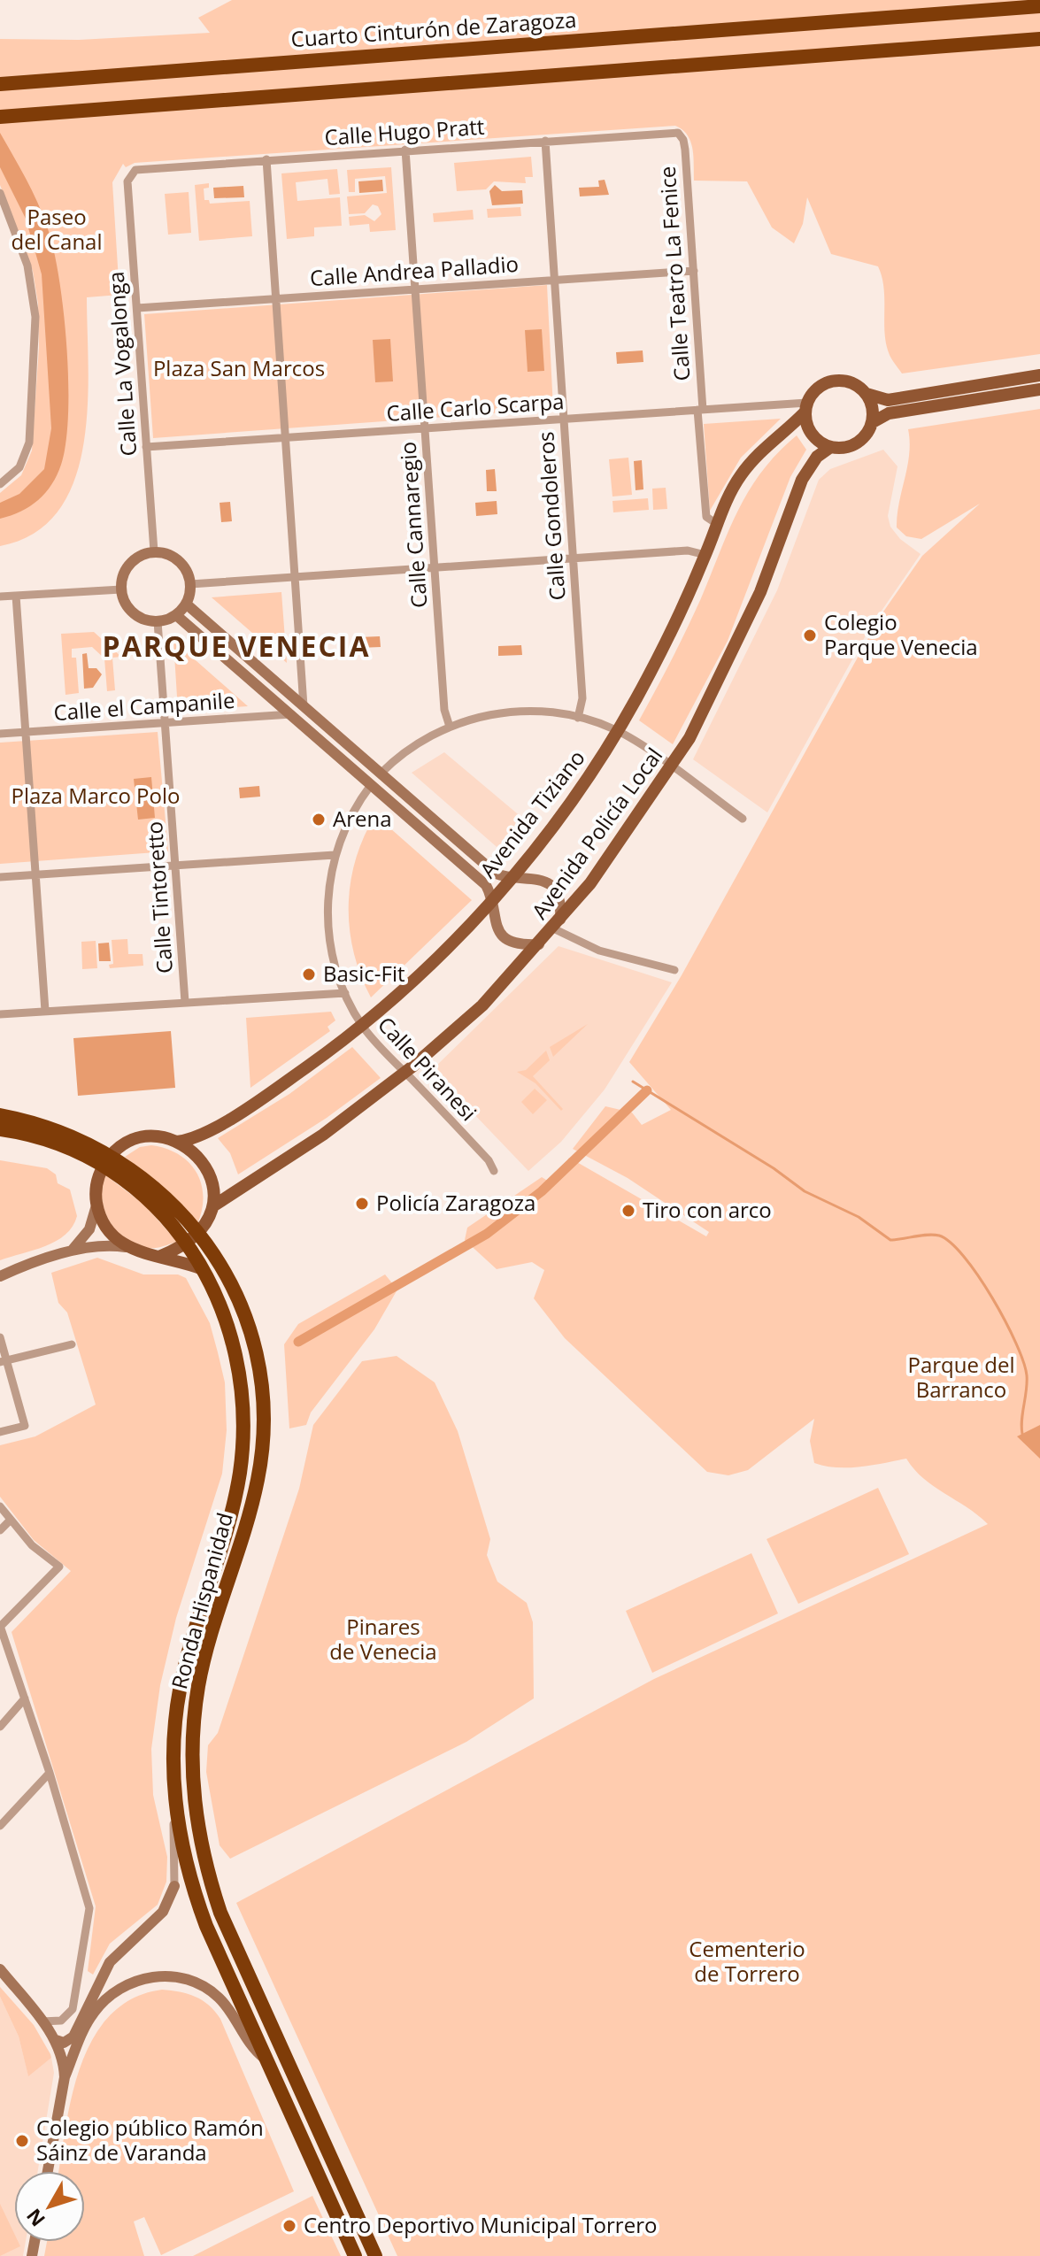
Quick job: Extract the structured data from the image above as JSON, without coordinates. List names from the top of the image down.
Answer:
{
  "streets": {
    "highway": ["Cuarto Cinturón de Zaragoza", "Ronda Hispanidad"],
    "main road": ["Avenida Tiziano", "Avenida Policía Local"],
    "street": [
      "Calle Hugo Pratt",
      "Calle Andrea Palladio",
      "Calle Teatro La Fenice",
      "Calle La Vogalonga",
      "Calle Carlo Scarpa",
      "Calle Gondoleros",
      "Calle Cannaregio",
      "Calle el Campanile",
      "Calle Tintoretto",
      "Calle Piranesi"
    ]
  },
  "crossings": [
    ["Calle Hugo Pratt", "Calle Teatro La Fenice"],
    ["Calle Hugo Pratt", "Calle La Vogalonga"],
    ["Calle Hugo Pratt", "Calle Gondoleros"],
    ["Calle Hugo Pratt", "Calle Cannaregio"],
    ["Calle Andrea Palladio", "Calle Teatro La Fenice"],
    ["Calle Andrea Palladio", "Calle La Vogalonga"],
    ["Calle Andrea Palladio", "Calle Gondoleros"],
    ["Calle Andrea Palladio", "Calle Cannaregio"],
    ["Calle Teatro La Fenice", "Calle Carlo Scarpa"],
    ["Calle Teatro La Fenice", "Avenida Tiziano"],
    ["Calle La Vogalonga", "Calle Carlo Scarpa"],
    ["Calle La Vogalonga", "Calle Tintoretto"],
    ["Calle Carlo Scarpa", "Calle Gondoleros"],
    ["Calle Carlo Scarpa", "Calle Cannaregio"],
    ["Calle Carlo Scarpa", "Avenida Tiziano"],
    ["Calle Carlo Scarpa", "Avenida Policía Local"],
    ["Calle el Campanile", "Calle Tintoretto"],
    ["Avenida Tiziano", "Avenida Policía Local"],
    ["Avenida Tiziano", "Calle Piranesi"],
    ["Avenida Policía Local", "Calle Piranesi"]
  ],
  "districts": ["PARQUE VENECIA"],
  "parks": [
    "Paseo del Canal",
    "Plaza San Marcos",
    "Plaza Marco Polo",
    "Parque del Barranco",
    "Pinares de Venecia",
    "Cementerio de Torrero"
  ],
  "places": [
    "Colegio Parque Venecia",
    "Arena",
    "Basic-Fit",
    "Policía Zaragoza",
    "Tiro con arco",
    "Colegio público Ramón Sáinz de Varanda",
    "Centro Deportivo Municipal Torrero"
  ],
  "north": "bottom left"
}
